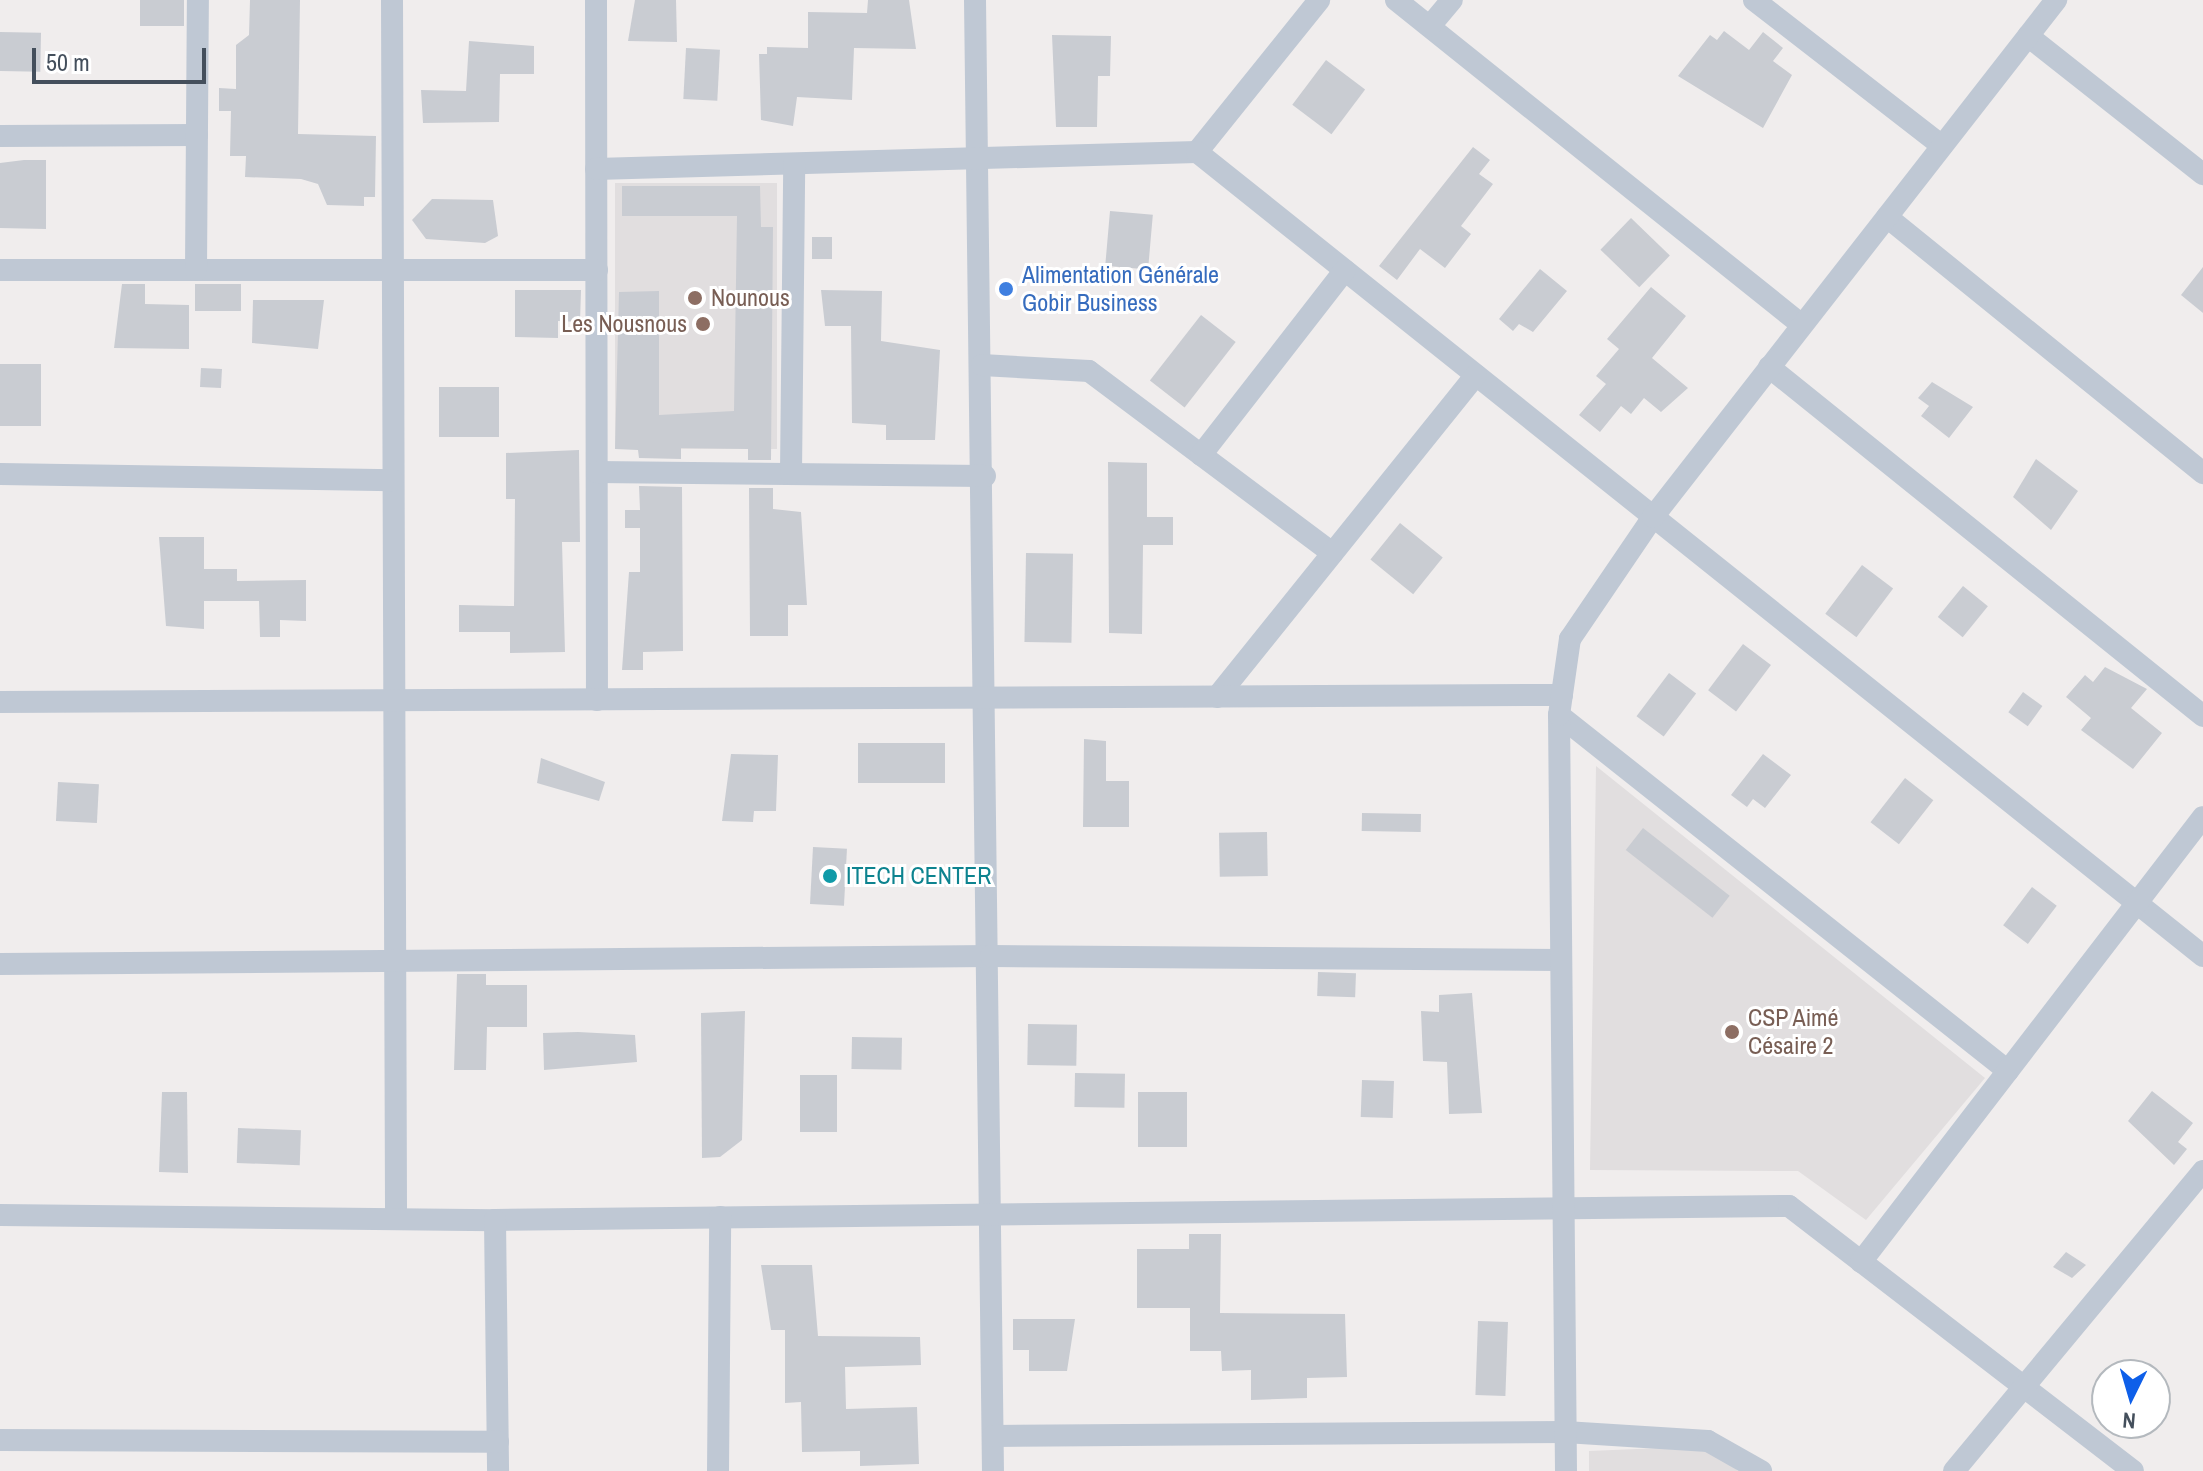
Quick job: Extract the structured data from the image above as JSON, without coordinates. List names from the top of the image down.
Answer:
{
  "places": [
    "Alimentation Générale Gobir Business",
    "Nounous",
    "Les Nousnous",
    "ITECH CENTER",
    "CSP Aimé Césaire 2"
  ],
  "scale_bar": "50 m",
  "north": "bottom"
}
